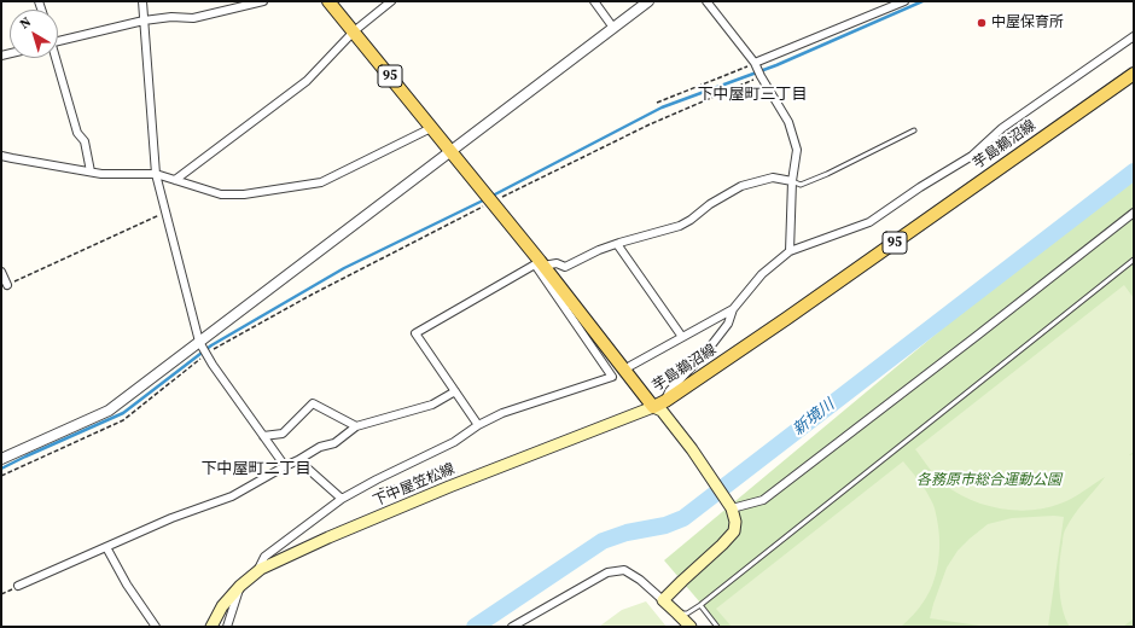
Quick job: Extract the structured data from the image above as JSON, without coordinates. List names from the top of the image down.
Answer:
{
  "streets": {
    "main road": ["95", "芋島鵜沼線", "下中屋笠松線"]
  },
  "crossings": [
    ["芋島鵜沼線", "下中屋笠松線"]
  ],
  "districts": ["下中屋町三丁目", "下中屋町二丁目"],
  "water": ["新境川"],
  "parks": ["各務原市総合運動公園"],
  "places": ["中屋保育所"],
  "north": "top left"
}
